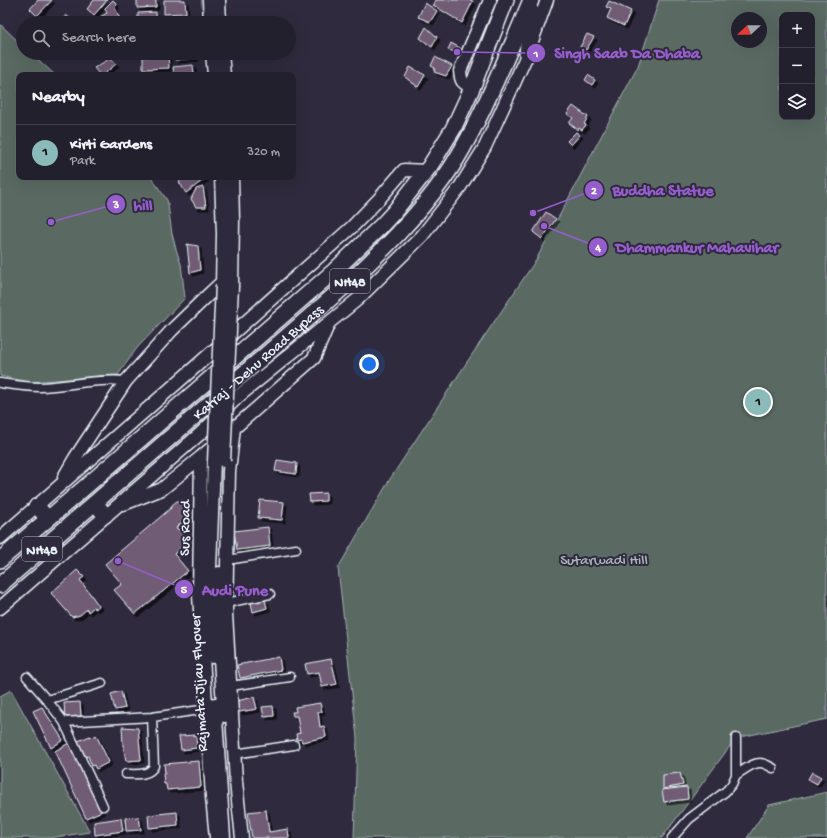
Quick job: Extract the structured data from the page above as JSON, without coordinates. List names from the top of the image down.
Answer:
{
  "streets": {
    "highway": ["NH48", "Katraj - Dehu Road Bypass"],
    "street": ["Sus Road", "Rajmata Jijau Flyover"]
  },
  "parks": ["Sutarwadi Hill"],
  "places": [
    "Singh Saab Da Dhaba",
    "Buddha Statue",
    "hill",
    "Dhammankur Mahavihar",
    "Audi Pune"
  ],
  "north": "left",
  "page": {
    "map_buttons": ["+", "−"],
    "search": "Search here",
    "heading": "Nearby",
    "list": [
      {
        "mark": "1",
        "name": "Kirti Gardens",
        "note": "Park",
        "value": "320 m"
      }
    ],
    "pins": "1"
  }
}
